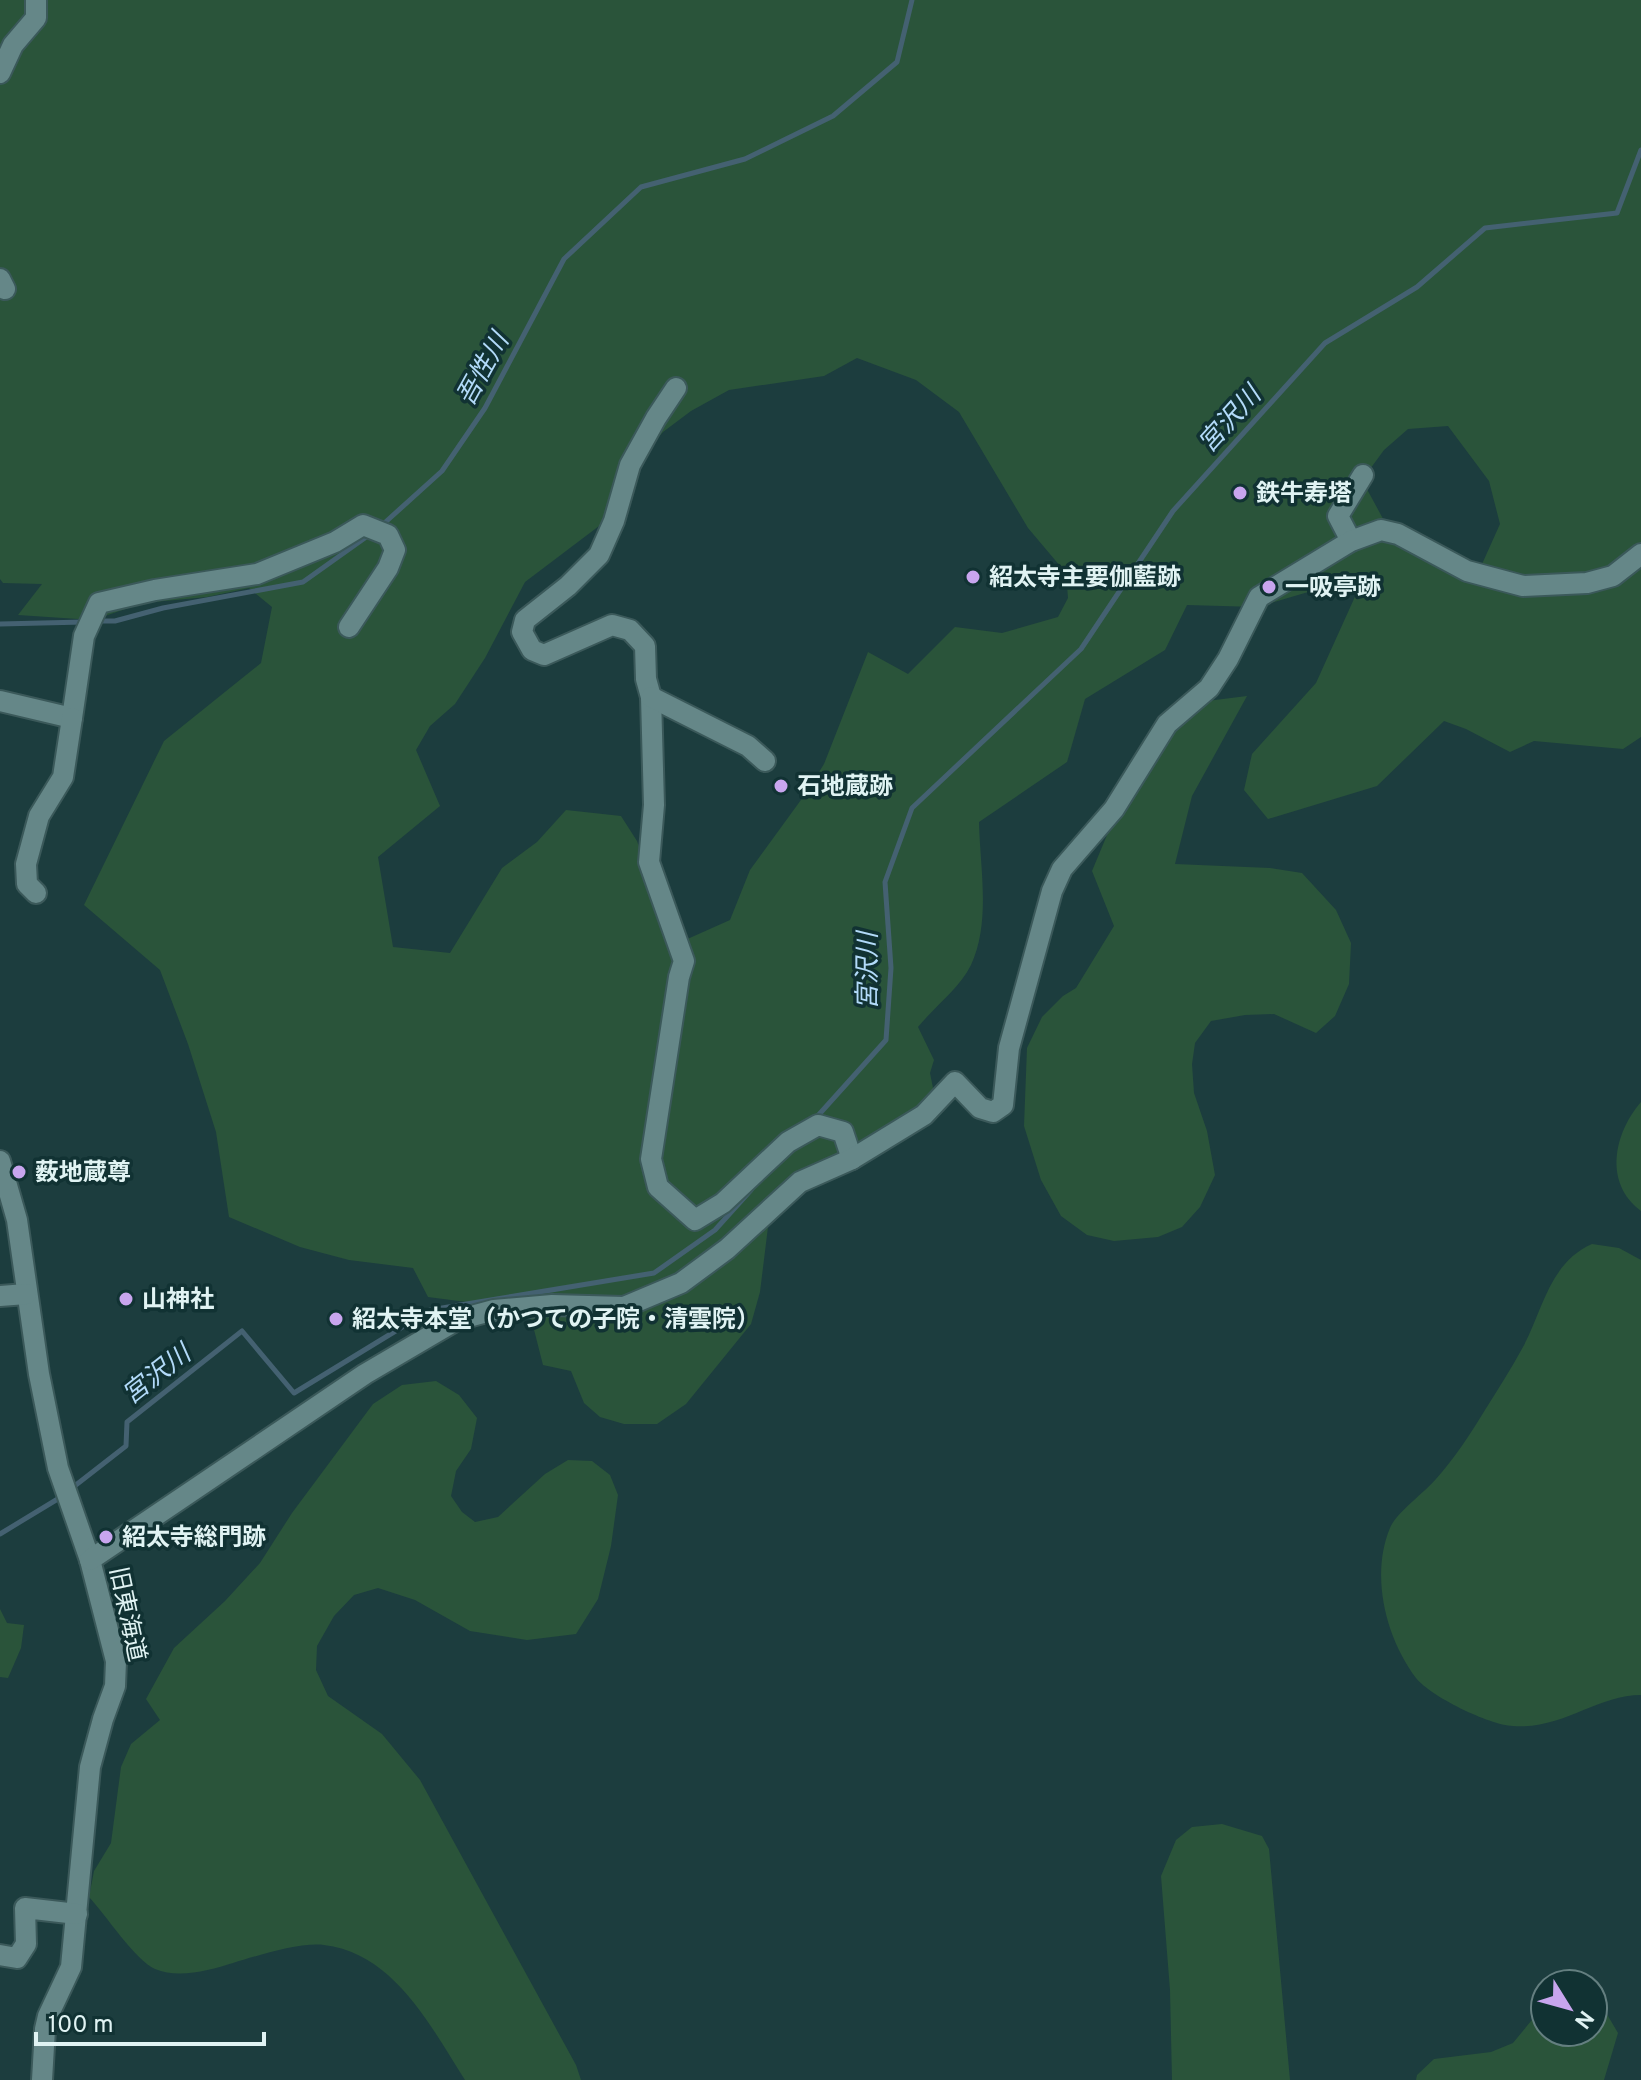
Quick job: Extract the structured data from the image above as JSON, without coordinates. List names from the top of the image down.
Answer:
{
  "streets": {
    "street": ["旧東海道"]
  },
  "water": ["吾性川", "宮沢川"],
  "places": [
    "鉄牛寿塔",
    "紹太寺主要伽藍跡",
    "一吸亭跡",
    "石地蔵跡",
    "薮地蔵尊",
    "山神社",
    "紹太寺本堂（かつての子院・清雲院）",
    "紹太寺総門跡"
  ],
  "scale_bar": "100 m",
  "north": "bottom right"
}
